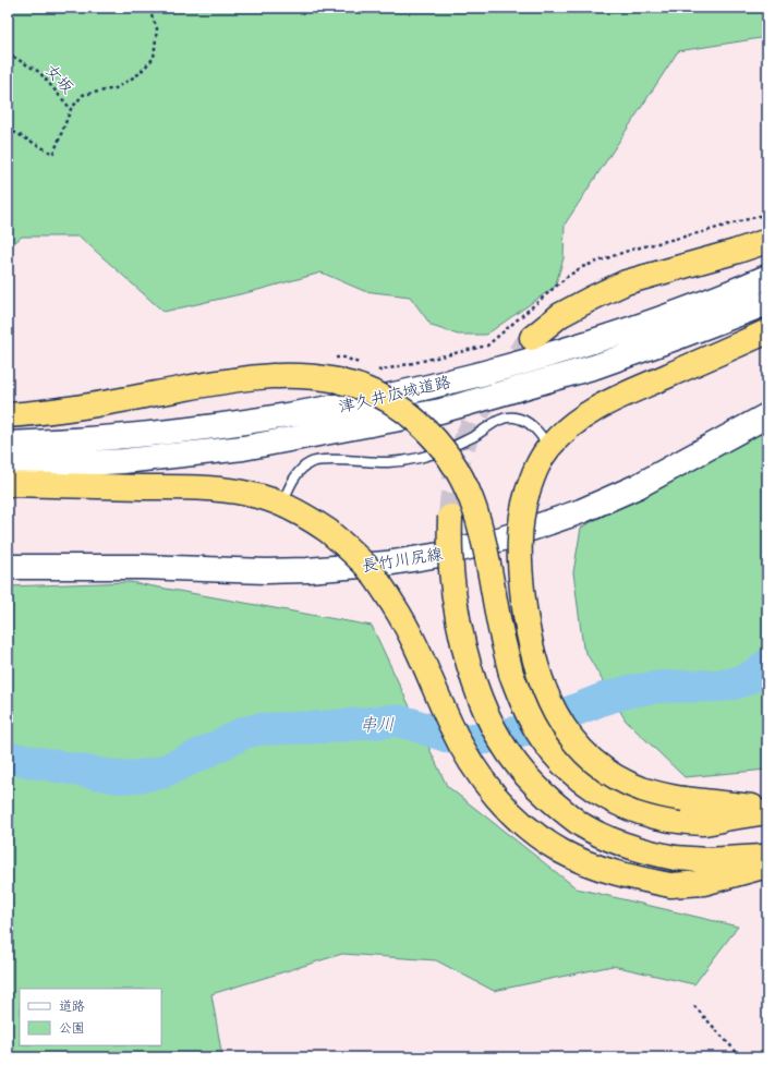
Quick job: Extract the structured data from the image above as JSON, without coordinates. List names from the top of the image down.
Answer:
{
  "streets": {
    "main road": ["津久井広域道路", "長竹川尻線"],
    "path": ["女坂"]
  },
  "water": ["串川"],
  "legend": ["道路", "公園"]
}
